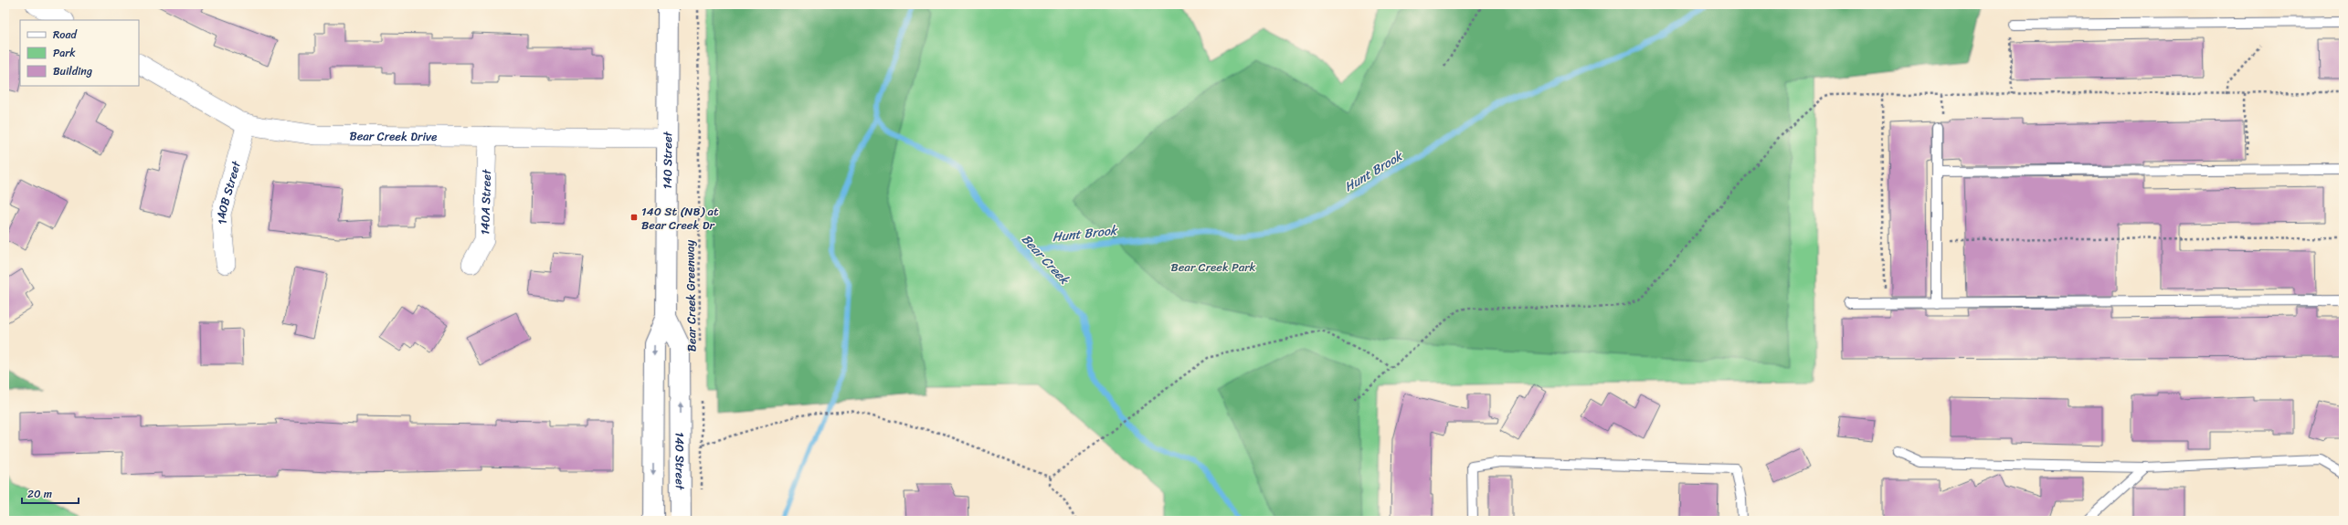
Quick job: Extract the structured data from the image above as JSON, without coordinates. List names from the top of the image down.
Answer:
{
  "streets": {
    "main road": ["140 Street"],
    "street": ["Bear Creek Drive", "140B Street", "140A Street"],
    "path": ["Bear Creek Greenway"]
  },
  "crossings": [
    ["Bear Creek Drive", "140 Street"],
    ["Bear Creek Drive", "140B Street"],
    ["Bear Creek Drive", "140A Street"]
  ],
  "water": ["Hunt Brook", "Bear Creek"],
  "parks": ["Bear Creek Park"],
  "places": {
    "transit": ["140 St (NB) at Bear Creek Dr"]
  },
  "legend": ["Road", "Park", "Building"],
  "scale_bar": "20 m"
}
